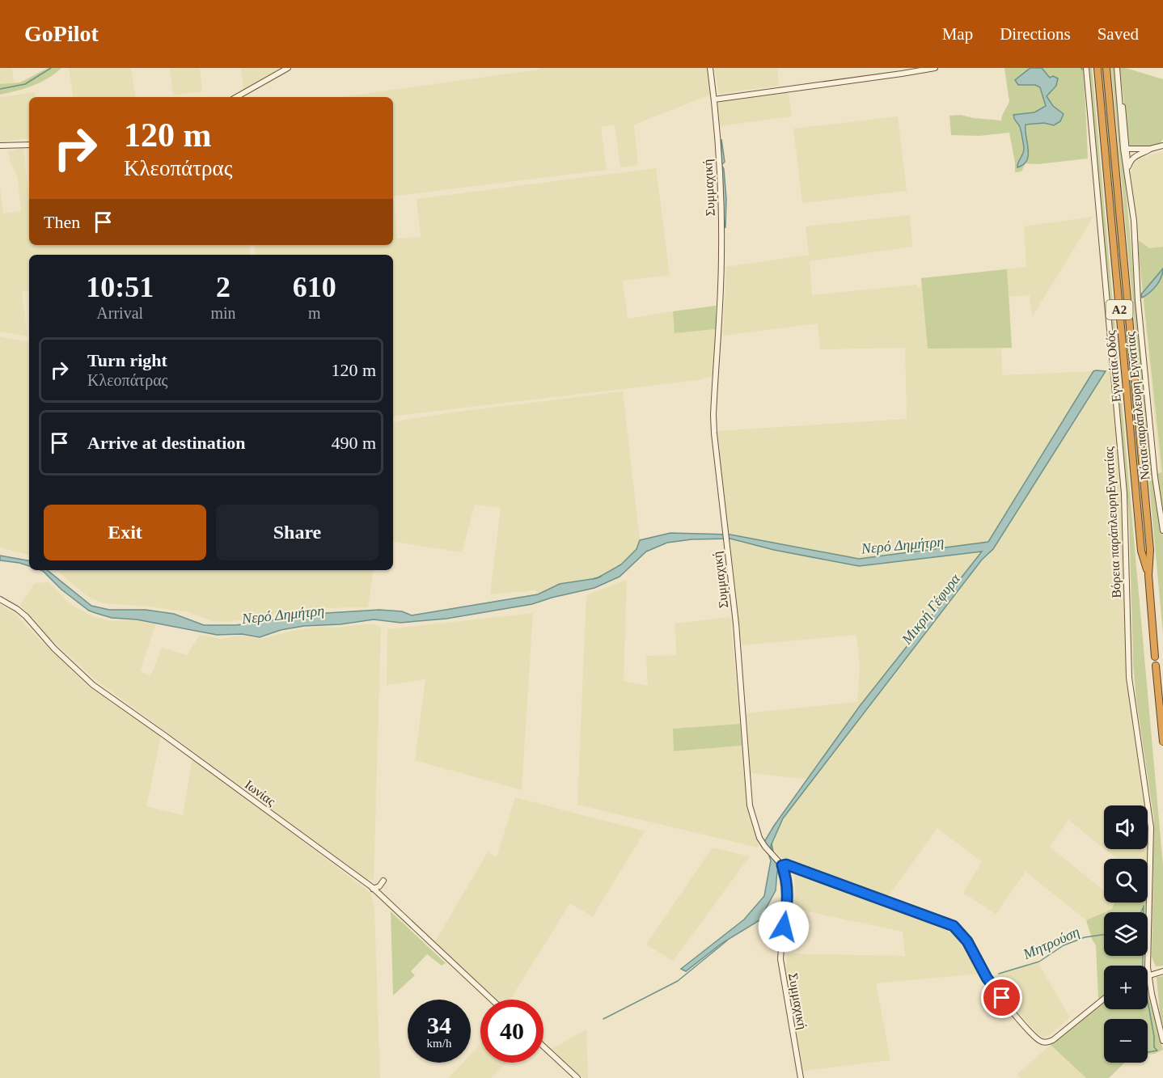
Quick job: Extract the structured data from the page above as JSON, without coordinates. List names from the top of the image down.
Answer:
{
  "streets": {
    "highway": ["Α2", "Εγνατία Οδός"],
    "street": [
      "Συμμαχική",
      "Νότια παράπλευρη Εγνατίας",
      "Βόρεια παράπλευρηΕγνατίας",
      "Ιωνίας"
    ]
  },
  "water": ["Νερό Δημήτρη", "Μικρή Γέφυρα", "Μητρούση"],
  "page": {
    "header": "GoPilot",
    "nav": ["Map", "Directions", "Saved"],
    "turn": ["120 m", "Κλεοπάτρας"],
    "then": "Then",
    "eta": [
      "10:51",
      "Arrival",
      "2",
      "min",
      "610",
      "m"
    ],
    "list": [
      {
        "name": "Turn right",
        "note": "Κλεοπάτρας",
        "value": "120 m"
      },
      {
        "name": "Arrive at destination",
        "value": "490 m"
      }
    ],
    "buttons": ["Exit", "Share"],
    "map_buttons": ["+", "−"],
    "speed": "34 km/h",
    "limit": "40"
  }
}
